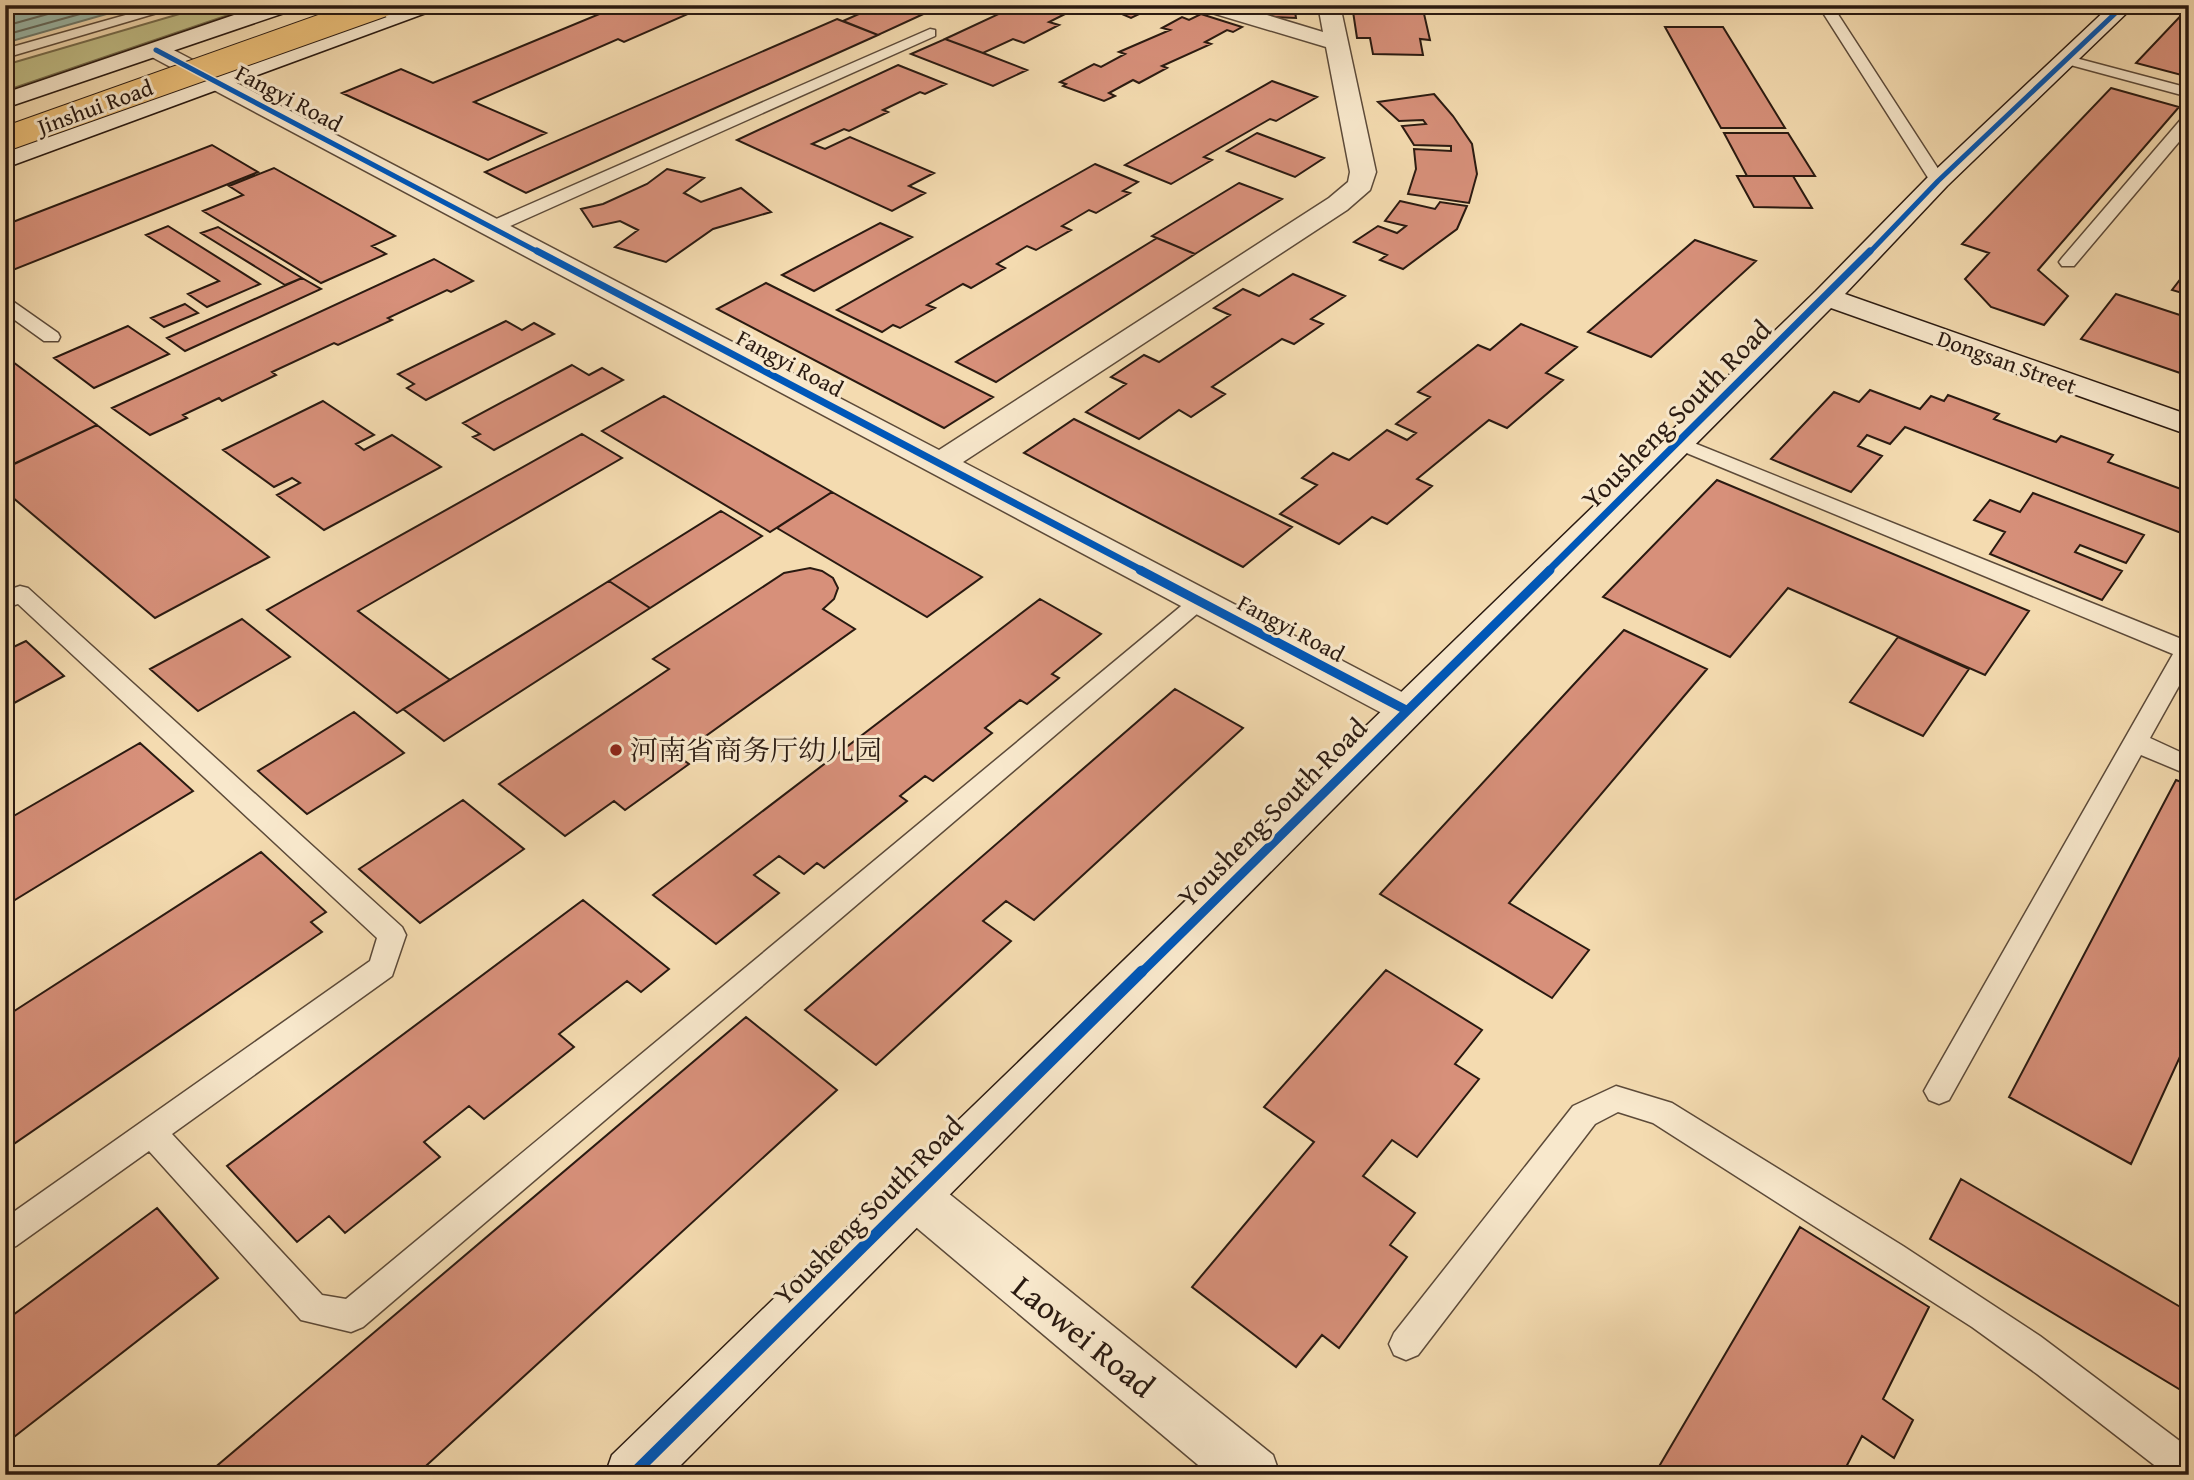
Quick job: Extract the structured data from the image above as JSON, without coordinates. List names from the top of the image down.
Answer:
{
  "streets": {
    "main road": ["Jinshui Road"],
    "street": [
      "Fangyi Road",
      "Dongsan Street",
      "Yousheng South Road",
      "Laowei Road"
    ]
  },
  "crossings": [
    ["Fangyi Road", "Yousheng South Road"],
    ["Dongsan Street", "Yousheng South Road"],
    ["Yousheng South Road", "Laowei Road"]
  ],
  "places": ["河南省商务厅幼儿园"]
}
